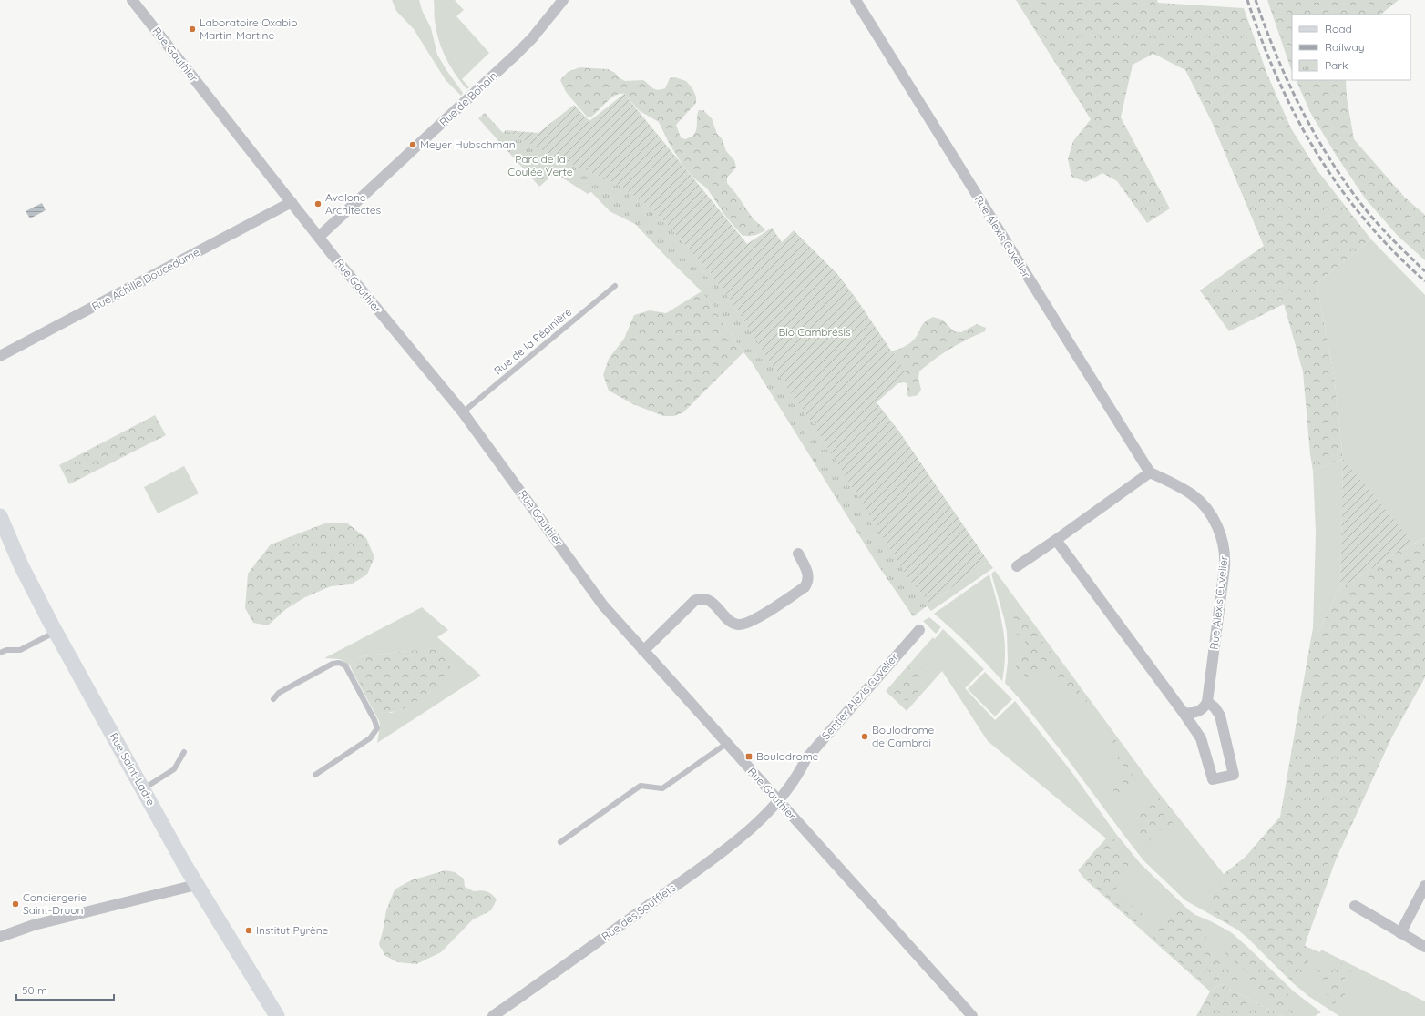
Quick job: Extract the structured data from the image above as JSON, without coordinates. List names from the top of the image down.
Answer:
{
  "streets": {
    "street": [
      "Rue Gauthier",
      "Rue de Bohain",
      "Rue Alexis Cuvelier",
      "Rue Achille Doucedame",
      "Sentier Alexis Cuvelier",
      "Rue Saint-Ladre",
      "Rue des Soufflets"
    ],
    "lane": ["Rue de la Pépinière"]
  },
  "crossings": [
    ["Rue Gauthier", "Rue de Bohain"],
    ["Rue Gauthier", "Rue Achille Doucedame"],
    ["Rue Gauthier", "Rue de la Pépinière"],
    ["Rue Gauthier", "Sentier Alexis Cuvelier"],
    ["Rue Gauthier", "Rue des Soufflets"],
    ["Sentier Alexis Cuvelier", "Rue des Soufflets"]
  ],
  "parks": ["Parc de la Coulée Verte", "Bio Cambrésis"],
  "places": {
    "other": [
      "Laboratoire Oxabio Martin-Martine",
      "Meyer Hubschman",
      "Avalone Architectes",
      "Boulodrome de Cambrai",
      "Conciergerie Saint-Druon",
      "Institut Pyrène"
    ],
    "transit": ["Boulodrome"]
  },
  "legend": ["Road", "Railway", "Park"],
  "scale_bar": "50 m"
}
